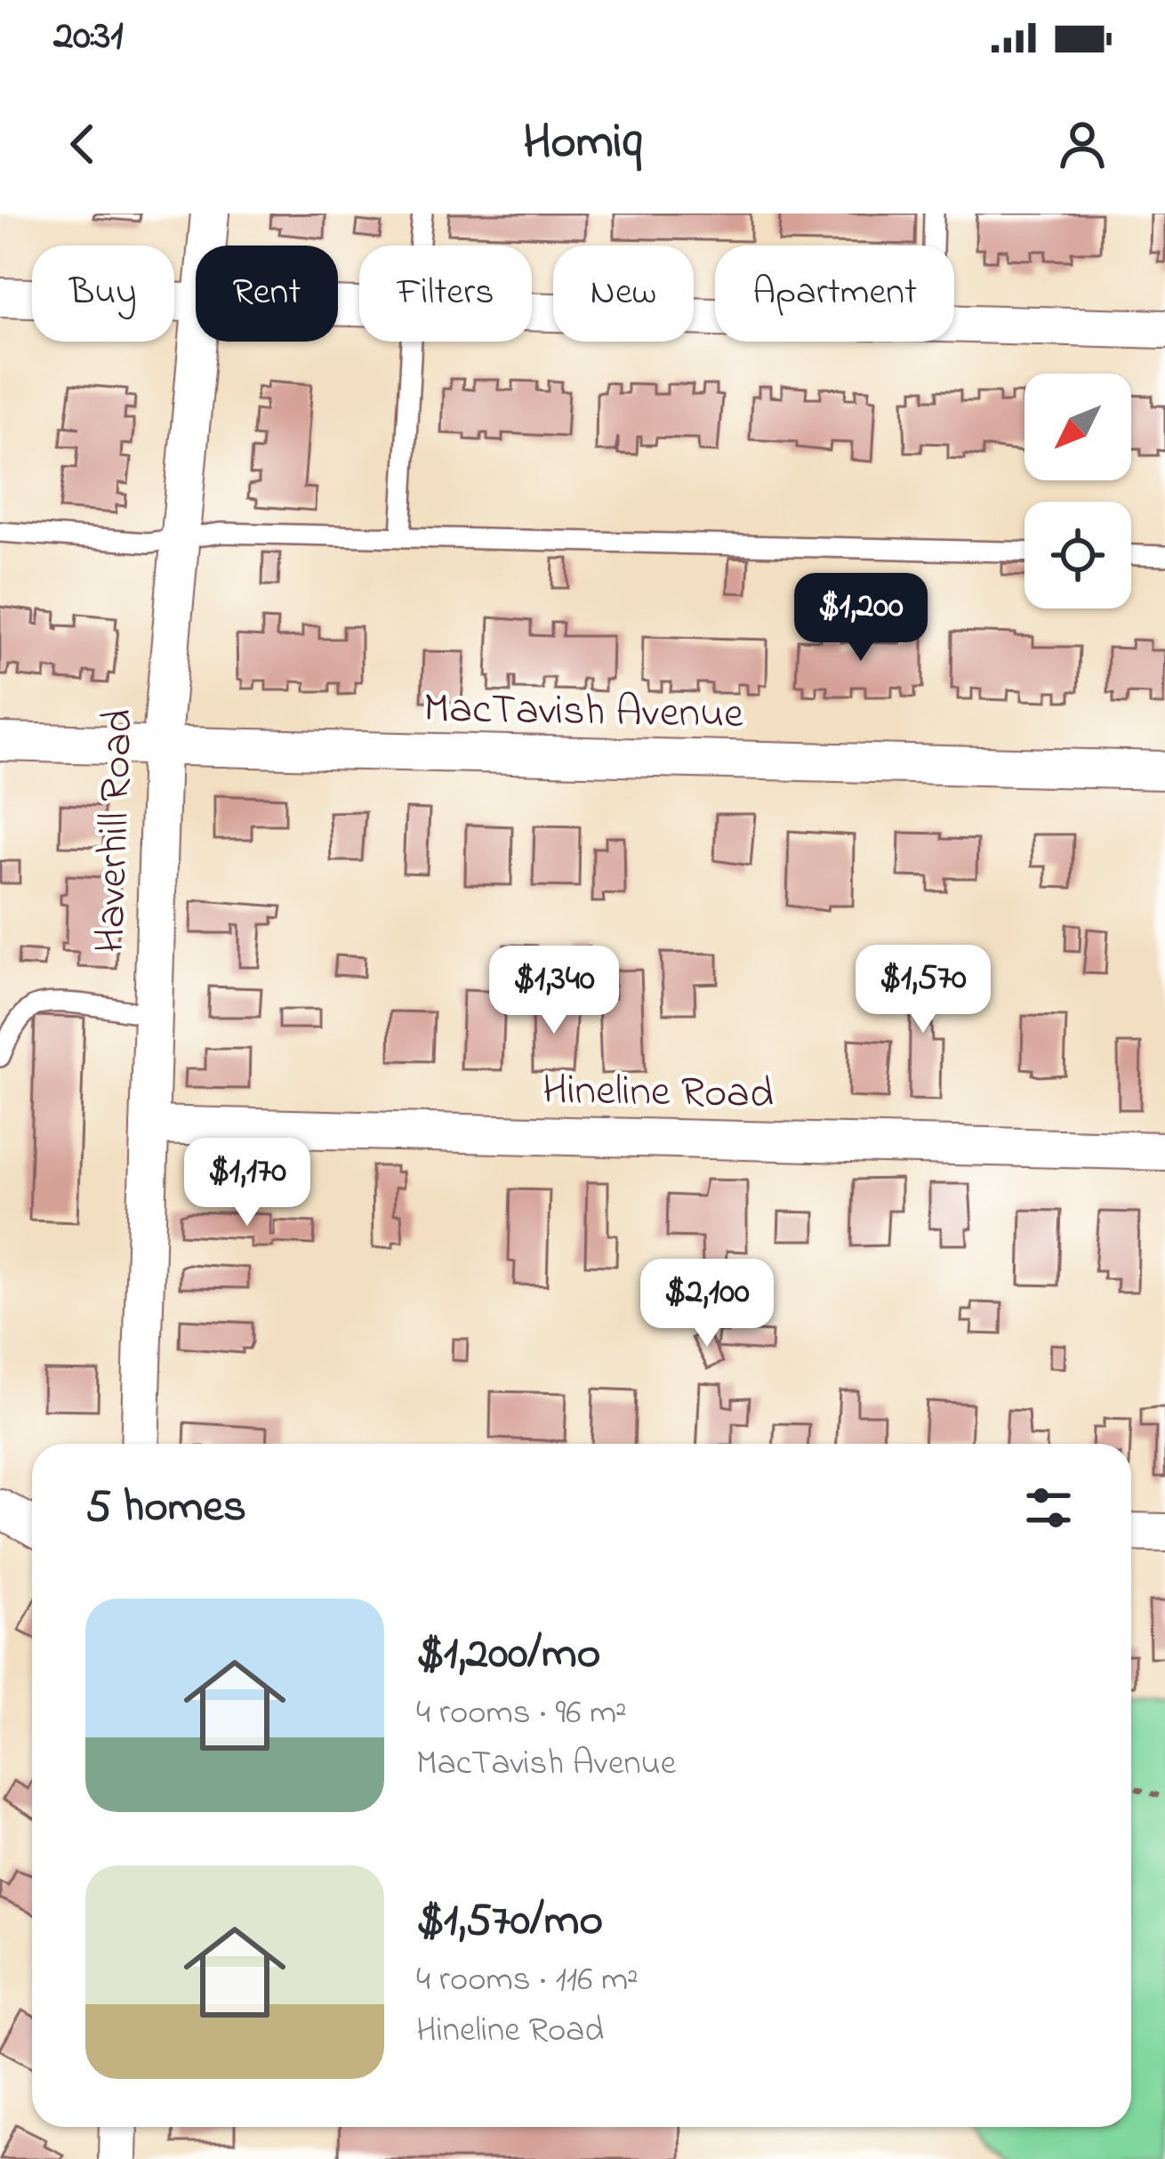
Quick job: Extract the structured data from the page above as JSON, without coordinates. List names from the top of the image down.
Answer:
{
  "streets": {
    "street": ["MacTavish Avenue", "Haverhill Road", "Hineline Road"]
  },
  "crossings": [
    ["MacTavish Avenue", "Haverhill Road"],
    ["Haverhill Road", "Hineline Road"]
  ],
  "north": "bottom left",
  "page": {
    "status": "20:31",
    "header": "Homiq",
    "chip": [
      "Buy",
      "Rent",
      "Filters",
      "New",
      "Apartment"
    ],
    "price": [
      "$1,200",
      "$1,570",
      "$1,340",
      "$1,170",
      "$2,100"
    ],
    "heading": "5 homes",
    "list": [
      {
        "name": "$1,200/mo",
        "note": "4 rooms · 96 m² · MacTavish Avenue"
      },
      {
        "name": "$1,570/mo",
        "note": "4 rooms · 116 m² · Hineline Road"
      }
    ]
  }
}
